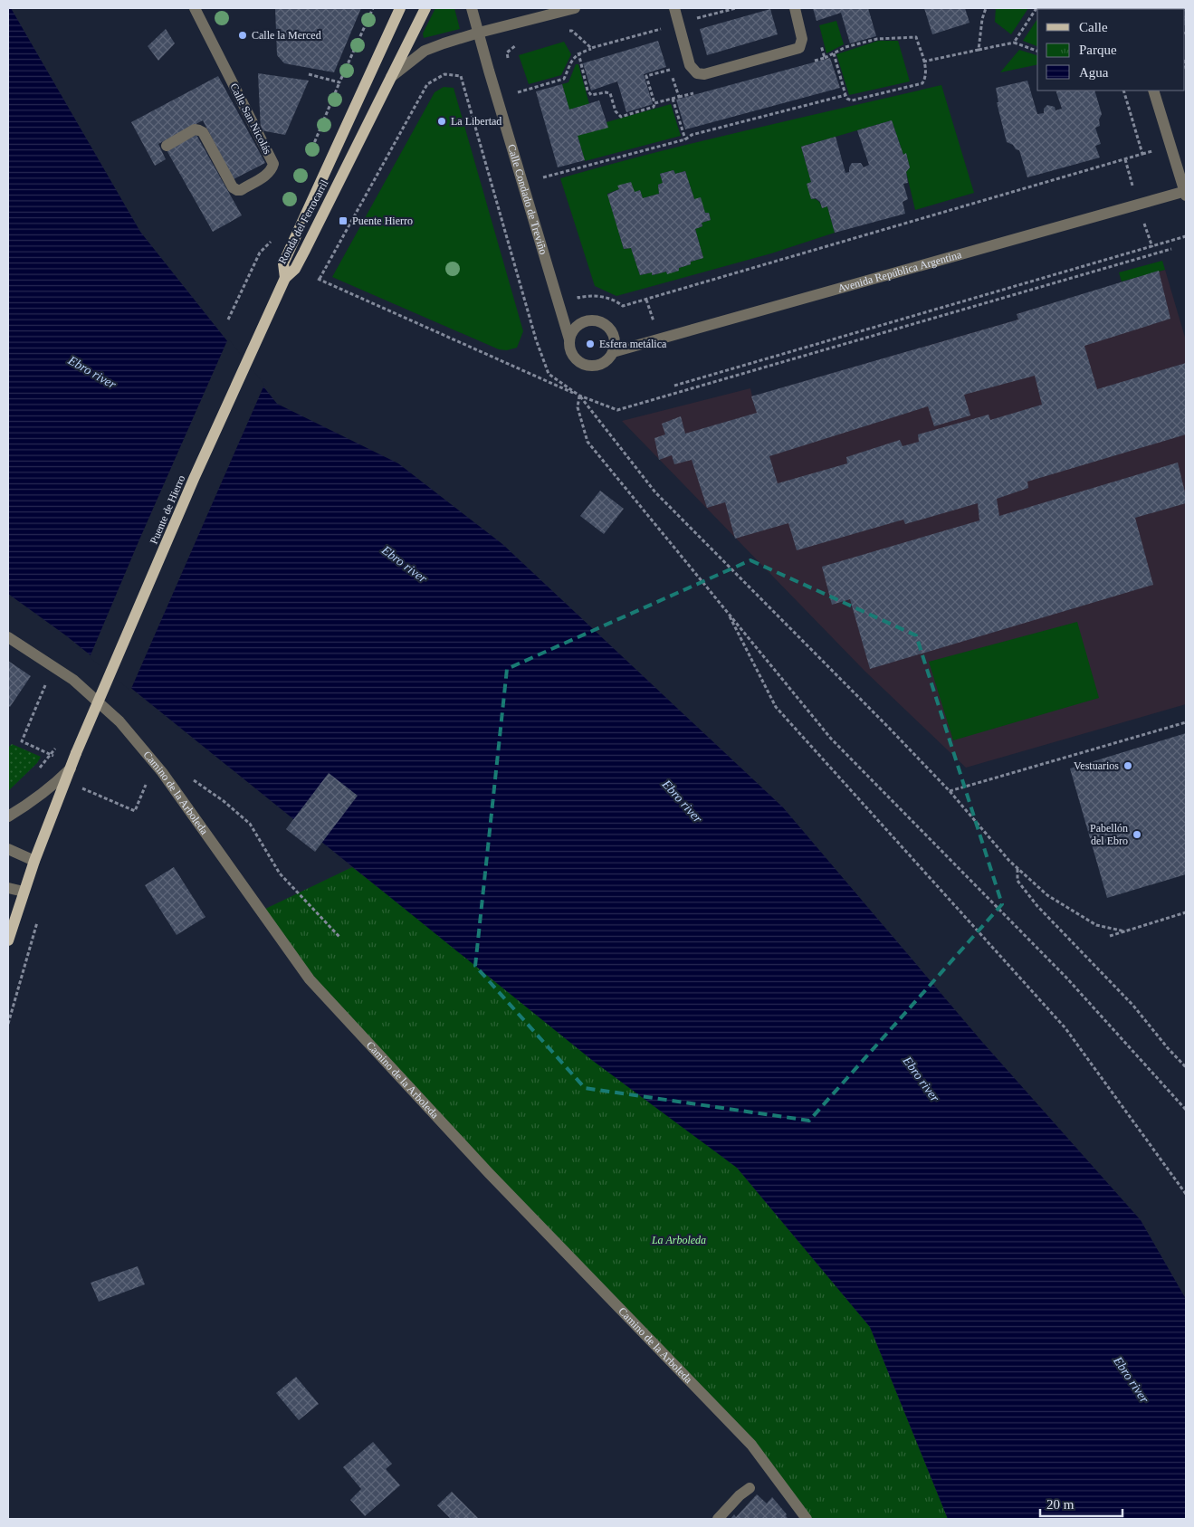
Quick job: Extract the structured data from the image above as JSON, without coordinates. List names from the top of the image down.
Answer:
{
  "streets": {
    "main road": ["Ronda del Ferrocarril", "Puente de Hierro"],
    "street": [
      "Calle San Nicolás",
      "Calle Condado de Treviño",
      "Avenida República Argentina",
      "Camino de la Arboleda"
    ]
  },
  "crossings": [
    ["Calle Condado de Treviño", "Avenida República Argentina"],
    ["Ronda del Ferrocarril", "Puente de Hierro"]
  ],
  "water": ["Ebro river"],
  "parks": ["La Arboleda"],
  "places": {
    "other": [
      "Calle la Merced",
      "La Libertad",
      "Esfera metálica",
      "Vestuarios",
      "Pabellón del Ebro"
    ],
    "transit": ["Puente Hierro"]
  },
  "legend": ["Calle", "Parque", "Agua"],
  "scale_bar": "20 m"
}
